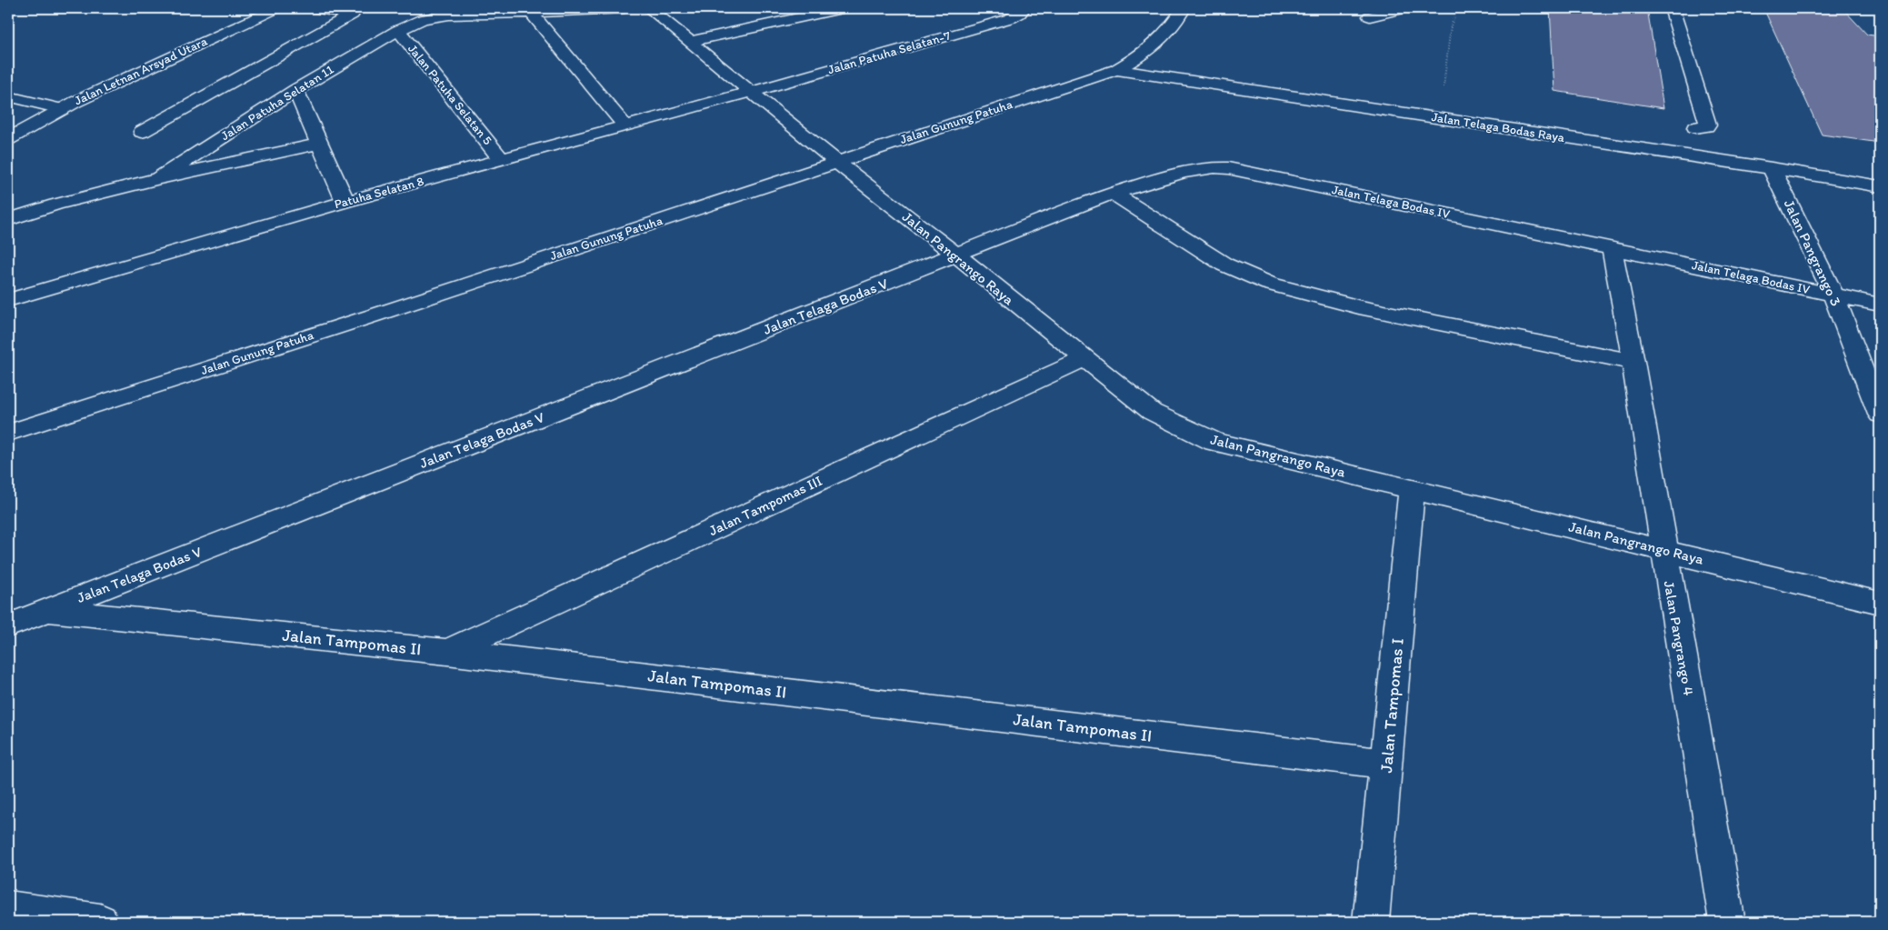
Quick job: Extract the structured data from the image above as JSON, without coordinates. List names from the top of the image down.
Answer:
{
  "streets": {
    "street": [
      "Jalan Patuha Selatan-7",
      "Jalan Letnan Arsyad Utara",
      "Jalan Patuha Selatan 5",
      "Jalan Patuha Selatan 11",
      "Jalan Gunung Patuha",
      "Jalan Telaga Bodas Raya",
      "Patuha Selatan 8",
      "Jalan Telaga Bodas IV",
      "Jalan Pangrango 3",
      "Jalan Pangrango Raya",
      "Jalan Telaga Bodas V",
      "Jalan Tampomas III",
      "Jalan Pangrango 4",
      "Jalan Tampomas II",
      "Jalan Tampomas I"
    ]
  },
  "crossings": [
    ["Jalan Patuha Selatan-7", "Patuha Selatan 8"],
    ["Jalan Patuha Selatan-7", "Jalan Pangrango Raya"],
    ["Jalan Patuha Selatan 5", "Jalan Patuha Selatan 11"],
    ["Jalan Patuha Selatan 5", "Patuha Selatan 8"],
    ["Jalan Gunung Patuha", "Jalan Telaga Bodas Raya"],
    ["Jalan Gunung Patuha", "Jalan Pangrango Raya"],
    ["Jalan Telaga Bodas Raya", "Jalan Pangrango 3"],
    ["Patuha Selatan 8", "Jalan Pangrango Raya"],
    ["Jalan Telaga Bodas IV", "Jalan Pangrango 3"],
    ["Jalan Telaga Bodas IV", "Jalan Pangrango Raya"],
    ["Jalan Telaga Bodas IV", "Jalan Telaga Bodas V"],
    ["Jalan Telaga Bodas IV", "Jalan Pangrango 4"],
    ["Jalan Pangrango Raya", "Jalan Telaga Bodas V"],
    ["Jalan Pangrango Raya", "Jalan Tampomas III"],
    ["Jalan Pangrango Raya", "Jalan Pangrango 4"],
    ["Jalan Pangrango Raya", "Jalan Tampomas I"],
    ["Jalan Telaga Bodas V", "Jalan Tampomas II"],
    ["Jalan Tampomas III", "Jalan Tampomas II"],
    ["Jalan Tampomas II", "Jalan Tampomas I"]
  ]
}
